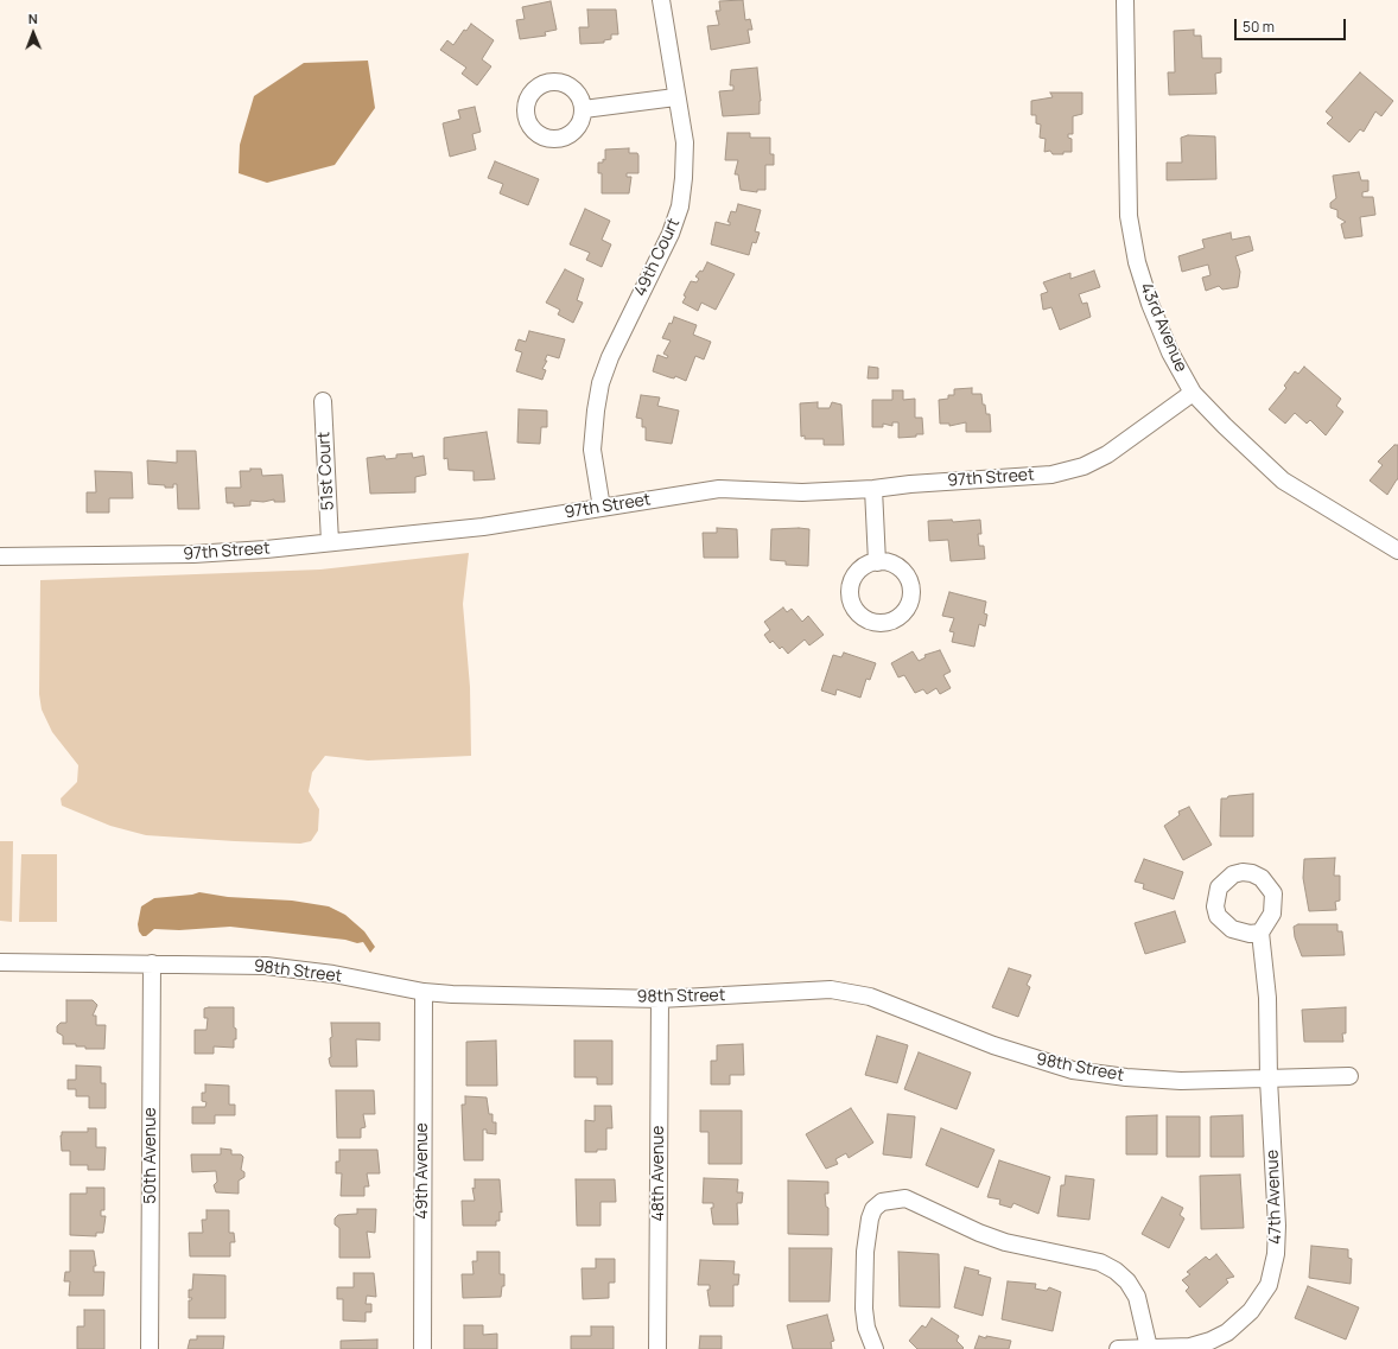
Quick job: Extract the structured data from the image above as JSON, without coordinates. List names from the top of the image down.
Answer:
{
  "streets": {
    "street": [
      "49th Court",
      "43rd Avenue",
      "51st Court",
      "97th Street",
      "98th Street",
      "50th Avenue",
      "49th Avenue",
      "48th Avenue",
      "47th Avenue"
    ]
  },
  "crossings": [
    ["49th Court", "97th Street"],
    ["43rd Avenue", "97th Street"],
    ["51st Court", "97th Street"],
    ["98th Street", "50th Avenue"],
    ["98th Street", "49th Avenue"],
    ["98th Street", "48th Avenue"],
    ["98th Street", "47th Avenue"]
  ],
  "scale_bar": "50 m",
  "north": "top"
}
